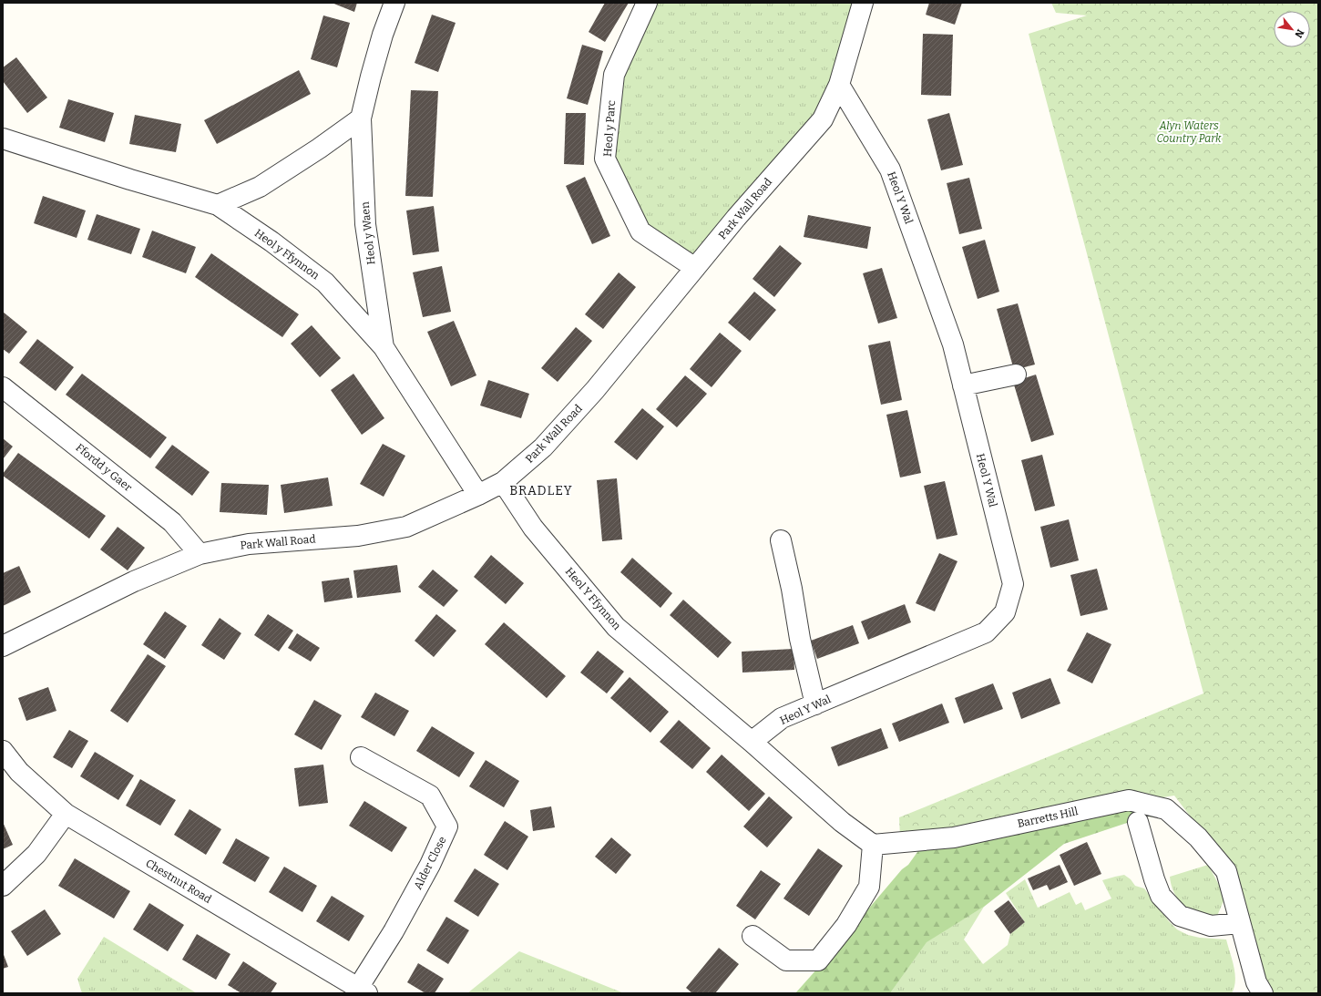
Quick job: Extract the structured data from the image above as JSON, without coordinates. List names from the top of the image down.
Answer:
{
  "streets": {
    "street": [
      "Heol y Parc",
      "Heol Y Wal",
      "Park Wall Road",
      "Heol y Waen",
      "Heol y Ffynnon",
      "Ffordd y Gaer",
      "Heol Y Ffynnon",
      "Barretts Hill",
      "Alder Close",
      "Chestnut Road"
    ]
  },
  "crossings": [
    ["Heol y Parc", "Park Wall Road"],
    ["Heol Y Wal", "Park Wall Road"],
    ["Heol Y Wal", "Heol Y Ffynnon"],
    ["Park Wall Road", "Heol y Ffynnon"],
    ["Park Wall Road", "Ffordd y Gaer"],
    ["Park Wall Road", "Heol Y Ffynnon"],
    ["Heol y Waen", "Heol y Ffynnon"],
    ["Alder Close", "Chestnut Road"]
  ],
  "districts": ["BRADLEY"],
  "parks": ["Alyn Waters Country Park"],
  "north": "bottom right"
}
